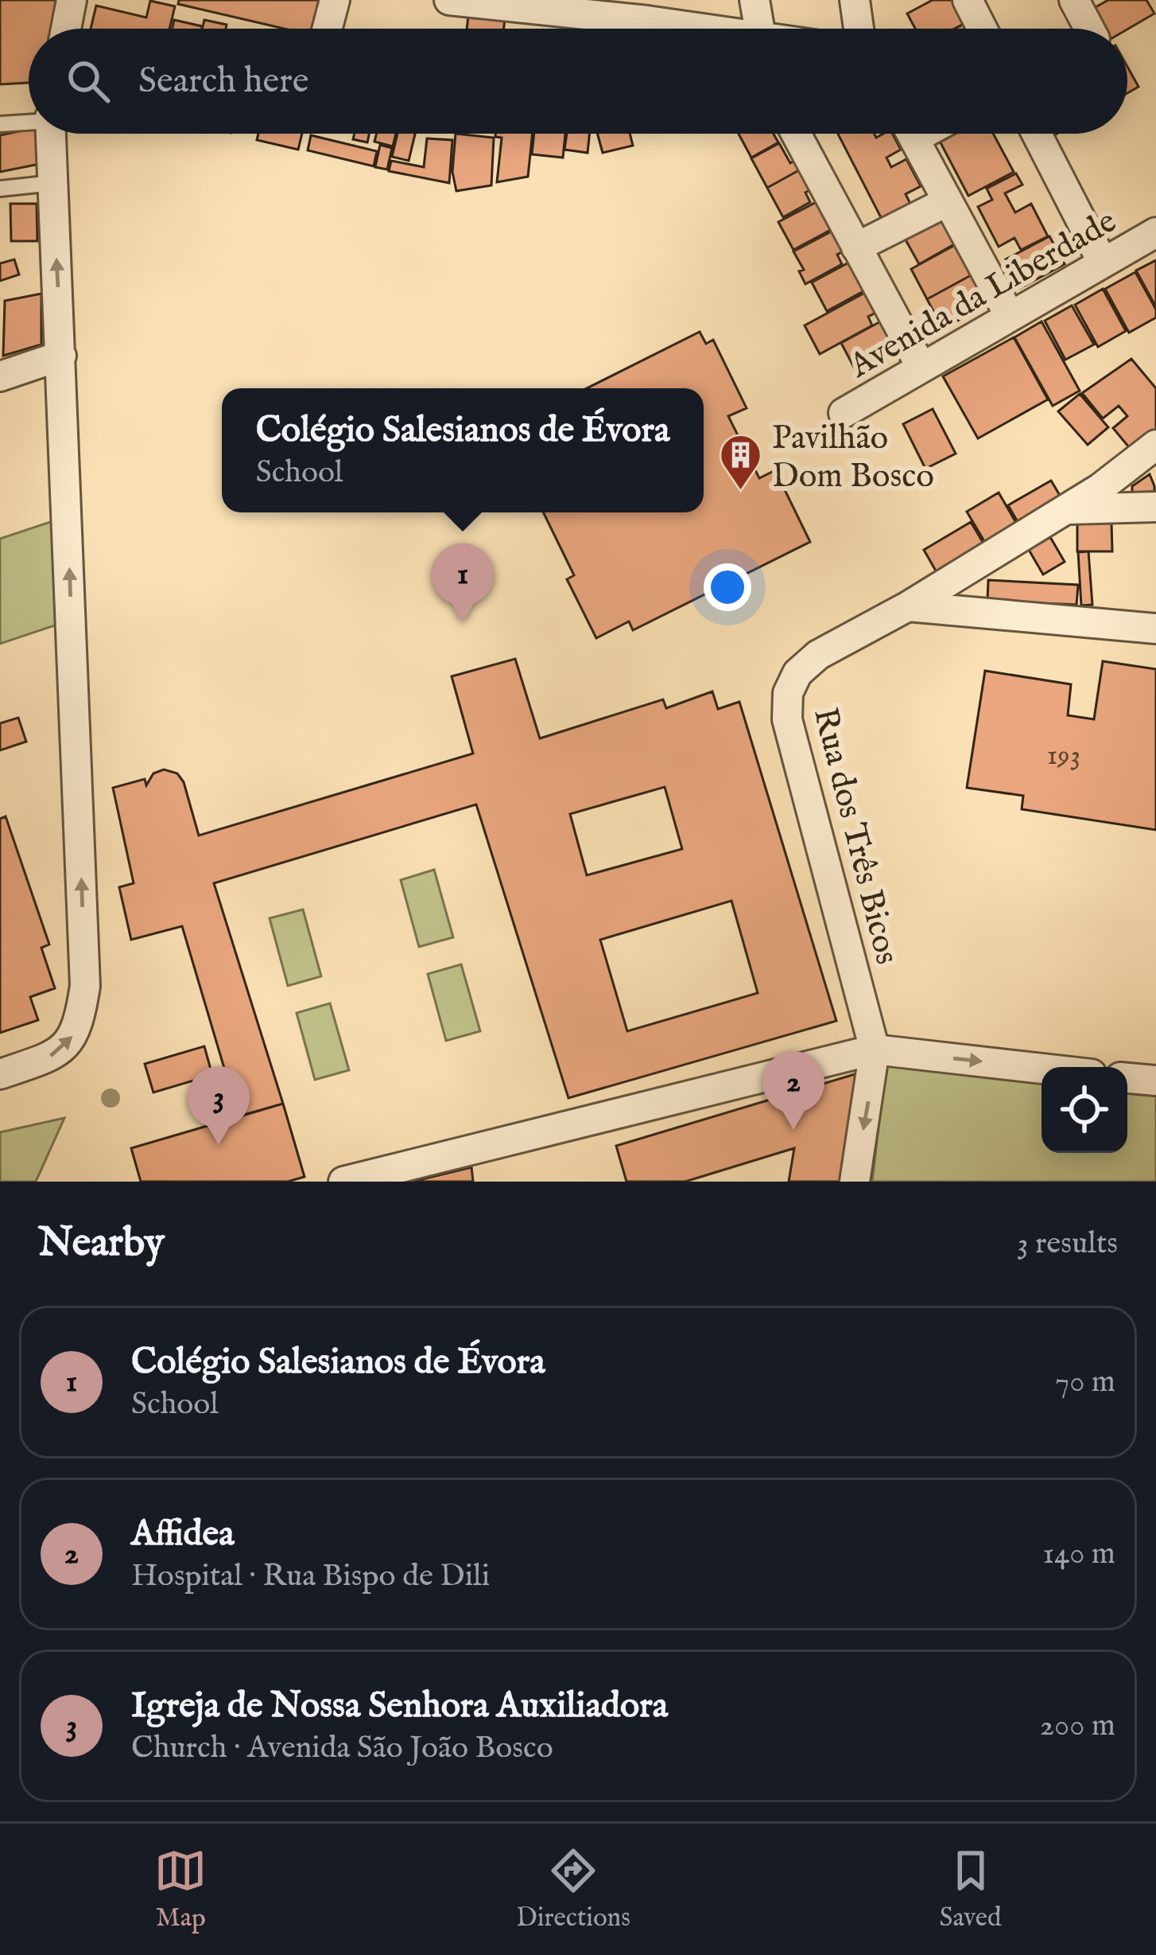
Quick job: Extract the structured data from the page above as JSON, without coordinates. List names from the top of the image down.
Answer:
{
  "streets": {
    "street": ["Avenida da Liberdade", "Rua dos Três Bicos"]
  },
  "places": {
    "building": ["Pavilhão Dom Bosco"]
  },
  "house_numbers": ["193"],
  "page": {
    "search": "Search here",
    "popup": ["Colégio Salesianos de Évora", "School"],
    "pins": ["1", "2", "3"],
    "heading": ["Nearby", "3 results"],
    "list": [
      {
        "mark": "1",
        "name": "Colégio Salesianos de Évora",
        "note": "School",
        "value": "70 m"
      },
      {
        "mark": "2",
        "name": "Affidea",
        "note": "Hospital · Rua Bispo de Dili",
        "value": "140 m"
      },
      {
        "mark": "3",
        "name": "Igreja de Nossa Senhora Auxiliadora",
        "note": "Church · Avenida São João Bosco",
        "value": "200 m"
      }
    ],
    "nav": ["Map", "Directions", "Saved"]
  }
}
